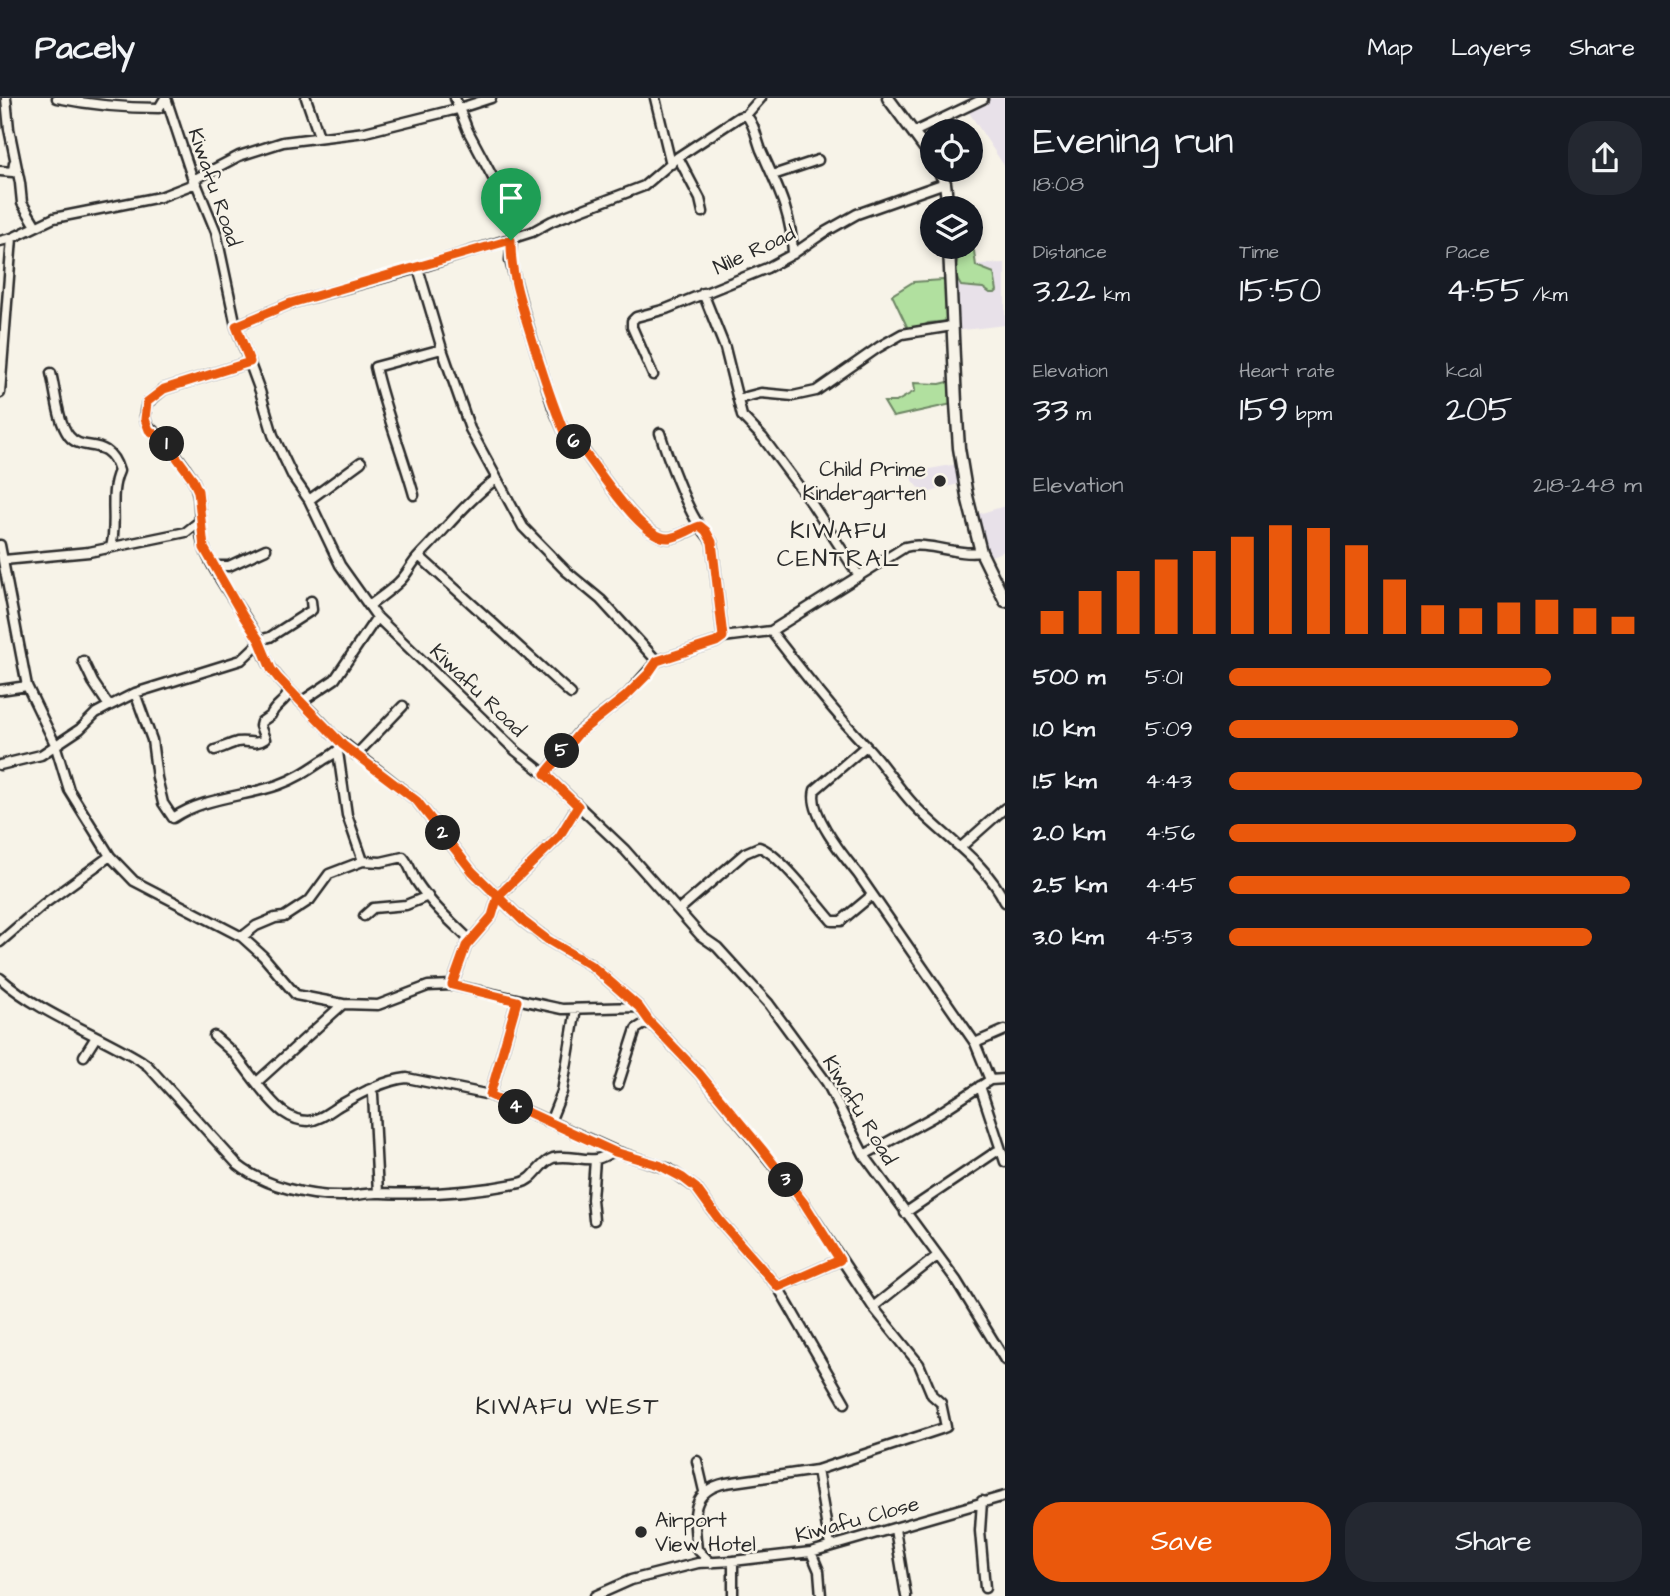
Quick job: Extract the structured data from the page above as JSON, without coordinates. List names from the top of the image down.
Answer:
{
  "streets": {
    "street": ["Kiwafu Road", "Nile Road", "Kiwafu Close"]
  },
  "districts": ["KIWAFU CENTRAL", "KIWAFU WEST"],
  "places": ["Child Prime Kindergarten", "Airport View Hotel"],
  "page": {
    "header": "Pacely",
    "nav": ["Map", "Layers", "Share"],
    "heading": ["Evening run", "18:08"],
    "stats": [
      ["Distance", "3.22 km"],
      ["Time", "15:50"],
      ["Pace", "4:55 /km"],
      ["Elevation", "33 m"],
      ["Heart rate", "159 bpm"],
      ["kcal", "205"]
    ],
    "pins": [
      "6",
      "1",
      "5",
      "2",
      "4",
      "3"
    ],
    "chart": ["Elevation", "218–248 m"],
    "list": [
      {
        "name": "500 m",
        "note": "5:01"
      },
      {
        "name": "1.0 km",
        "note": "5:09"
      },
      {
        "name": "1.5 km",
        "note": "4:43"
      },
      {
        "name": "2.0 km",
        "note": "4:56"
      },
      {
        "name": "2.5 km",
        "note": "4:45"
      },
      {
        "name": "3.0 km",
        "note": "4:53"
      }
    ],
    "buttons": ["Save", "Share"]
  }
}
